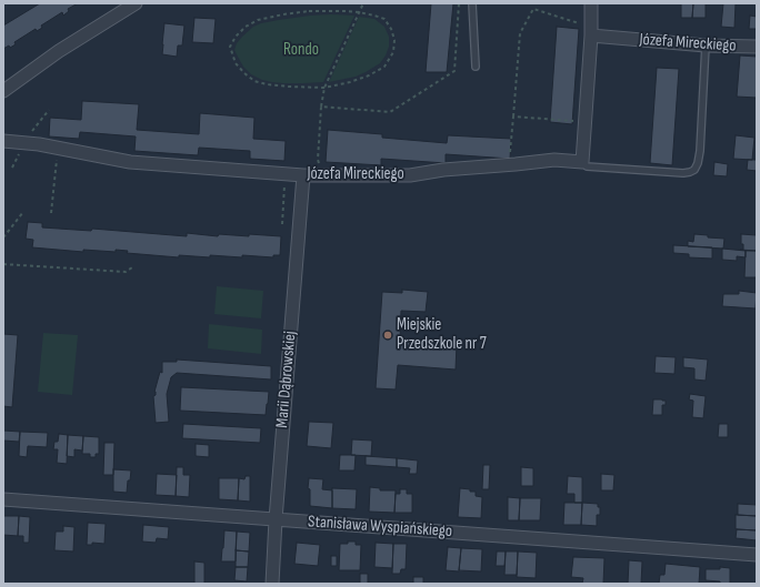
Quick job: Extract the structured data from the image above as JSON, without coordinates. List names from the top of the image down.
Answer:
{
  "streets": {
    "street": ["Józefa Mireckiego", "Marii Dąbrowskiej", "Stanisława Wyspiańskiego"]
  },
  "crossings": [
    ["Józefa Mireckiego", "Marii Dąbrowskiej"],
    ["Marii Dąbrowskiej", "Stanisława Wyspiańskiego"]
  ],
  "parks": ["Rondo"],
  "places": ["Miejskie Przedszkole nr 7"]
}
